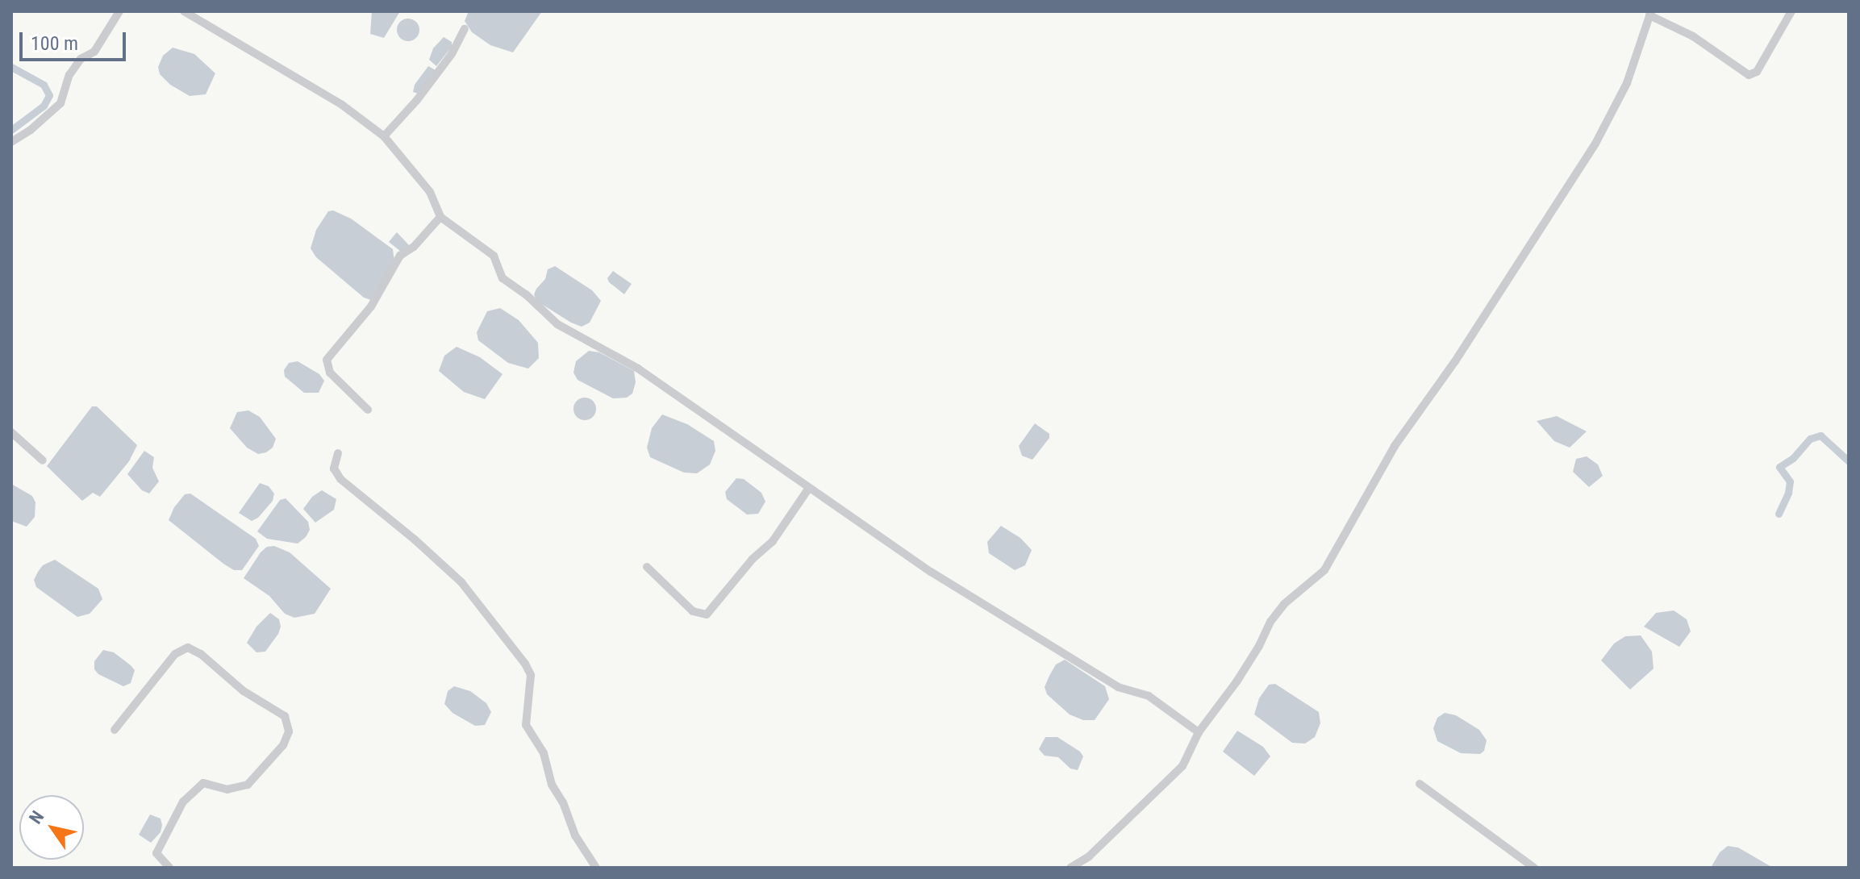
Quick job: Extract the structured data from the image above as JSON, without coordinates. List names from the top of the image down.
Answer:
{
  "scale_bar": "100 m",
  "north": "top left"
}
